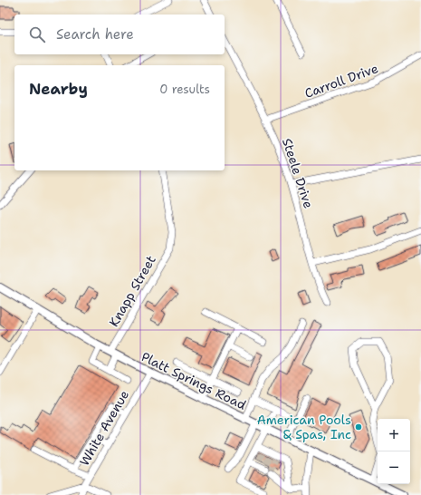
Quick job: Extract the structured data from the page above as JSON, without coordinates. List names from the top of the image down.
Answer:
{
  "streets": {
    "main road": ["Platt Springs Road"],
    "street": [
      "Carroll Drive",
      "Steele Drive",
      "Knapp Street",
      "White Avenue"
    ]
  },
  "crossings": [
    ["Carroll Drive", "Steele Drive"],
    ["Knapp Street", "Platt Springs Road"],
    ["Platt Springs Road", "White Avenue"]
  ],
  "places": ["American Pools & Spas, Inc"],
  "page": {
    "search": "Search here",
    "heading": ["Nearby", "0 results"],
    "map_buttons": ["+", "−"]
  }
}
